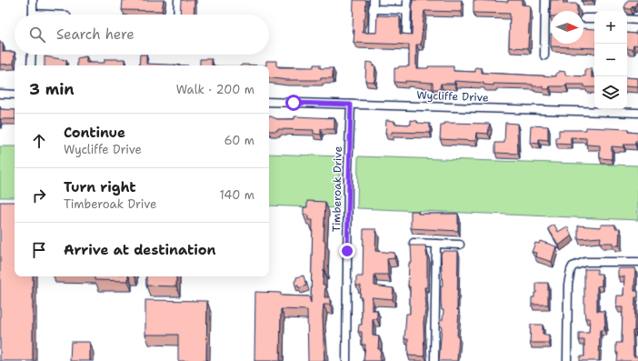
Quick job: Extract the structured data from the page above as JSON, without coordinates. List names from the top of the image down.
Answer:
{
  "streets": {
    "street": ["Wycliffe Drive", "Timberoak Drive"]
  },
  "crossings": [
    ["Wycliffe Drive", "Timberoak Drive"]
  ],
  "north": "right",
  "page": {
    "map_buttons": ["+", "−"],
    "search": "Search here",
    "heading": ["3 min", "Walk · 200 m"],
    "list": [
      ["Continue", "Wycliffe Drive", "60 m"],
      ["Turn right", "Timberoak Drive", "140 m"],
      "Arrive at destination"
    ]
  }
}
